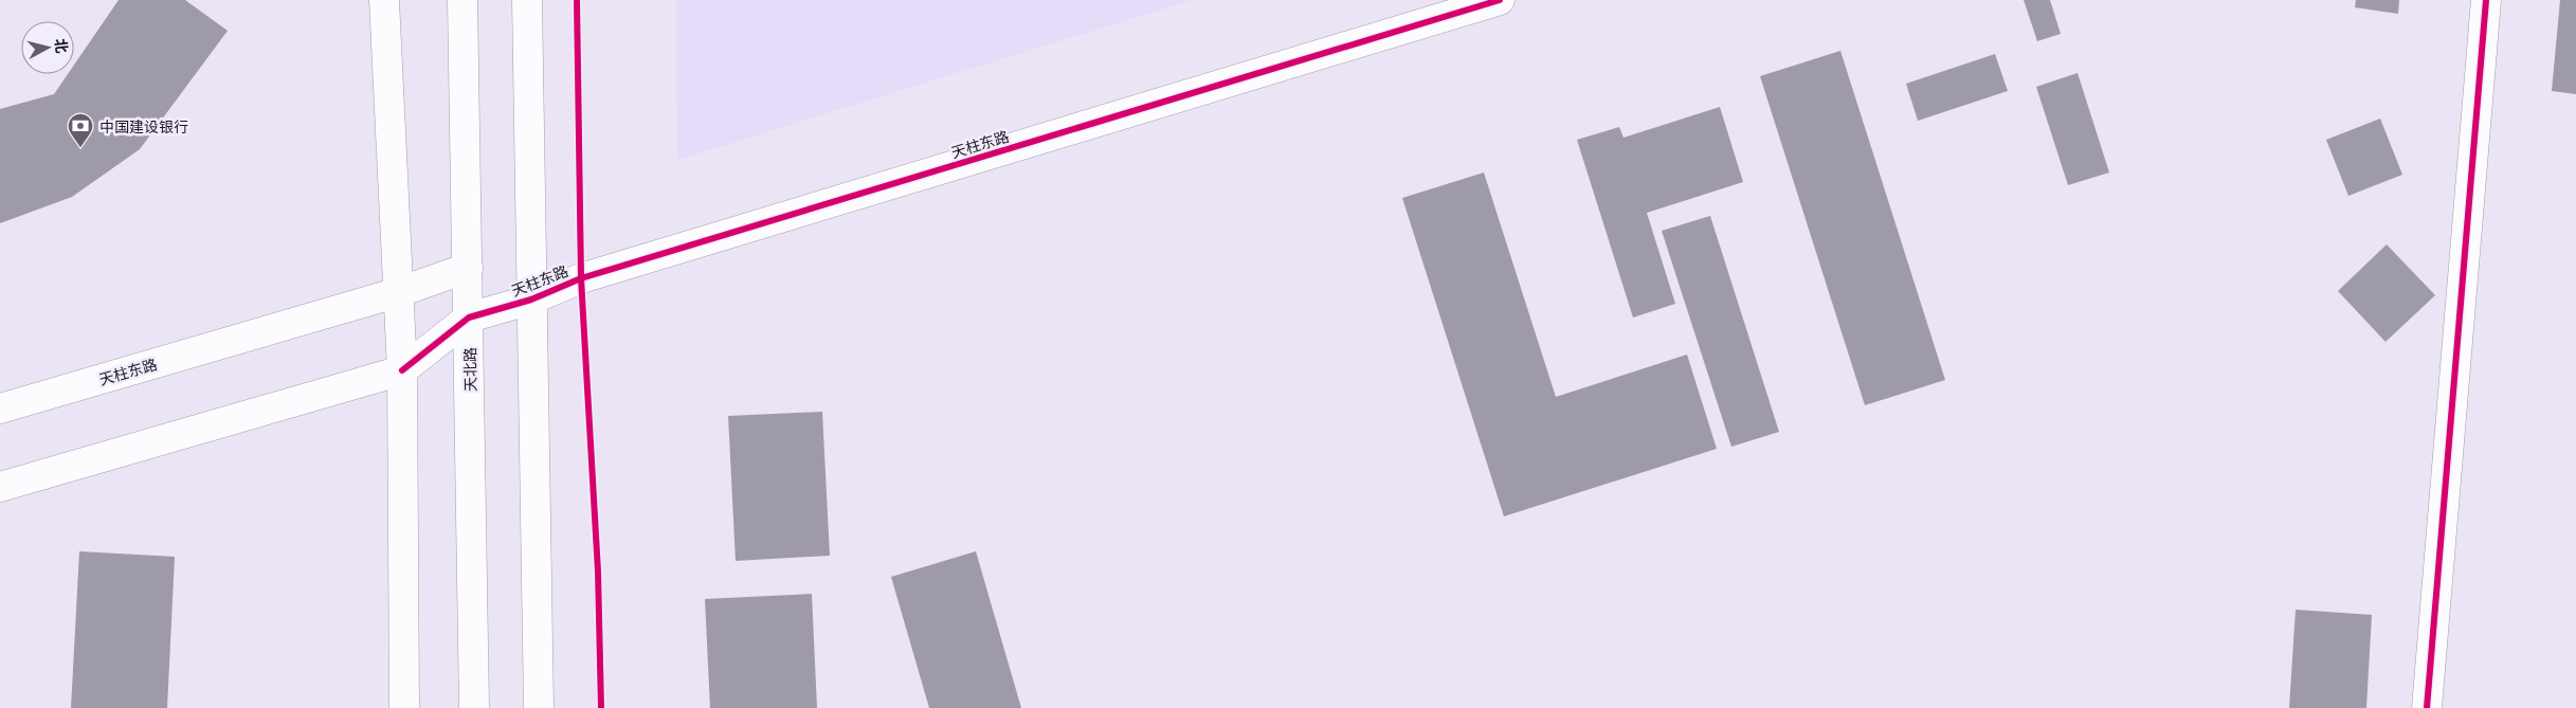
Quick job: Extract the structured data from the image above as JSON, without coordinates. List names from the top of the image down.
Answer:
{
  "streets": {
    "street": ["天柱东路", "天北路"]
  },
  "crossings": [
    ["天柱东路", "天北路"]
  ],
  "places": {
    "bank": ["中国建设银行"]
  },
  "north": "right"
}
